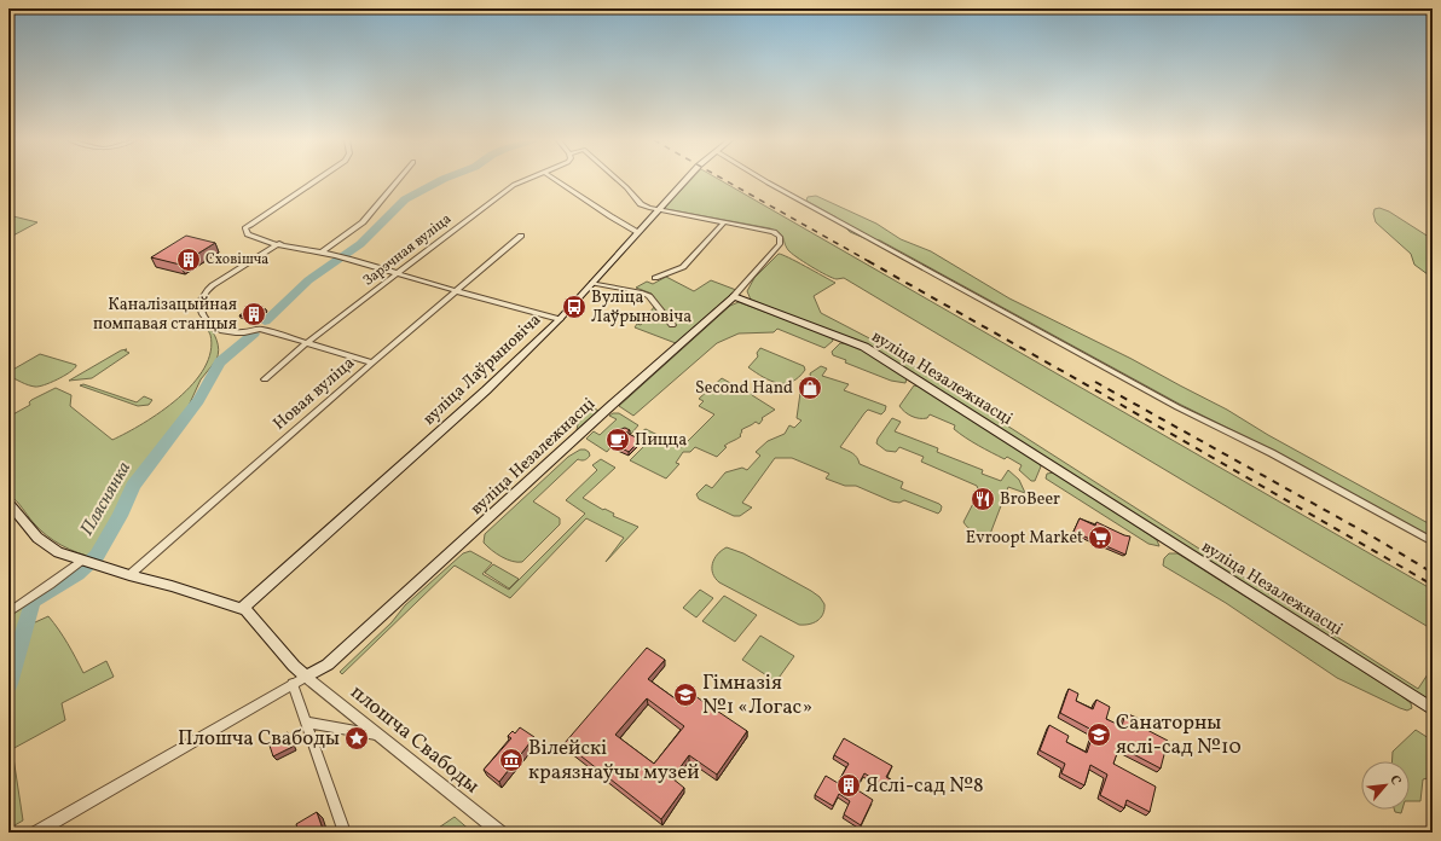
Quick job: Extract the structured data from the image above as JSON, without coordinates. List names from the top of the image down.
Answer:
{
  "streets": {
    "main road": ["вуліца Лаўрыновіча", "вуліца Незалежнасці"],
    "street": ["Зарэчная вуліца", "Новая вуліца", "плошча Свабоды"]
  },
  "crossings": [
    ["вуліца Незалежнасці", "плошча Свабоды"]
  ],
  "water": ["Пляснянка"],
  "places": {
    "building": ["Сховішча", "Каналізацыйная помпавая станцыя", "Яслі-сад №8"],
    "bus stop": ["Вуліца Лаўрыновіча"],
    "shop": ["Second Hand"],
    "cafe": ["Пицца"],
    "restaurant": ["BroBeer"],
    "supermarket": ["Evroopt Market"],
    "school or university": ["Гімназія №1 «Логас»", "Санаторны яслі-сад №10"],
    "place": ["Плошча Свабоды"],
    "museum": ["Вілейскі краязнаўчы музей"]
  },
  "north": "top right"
}
